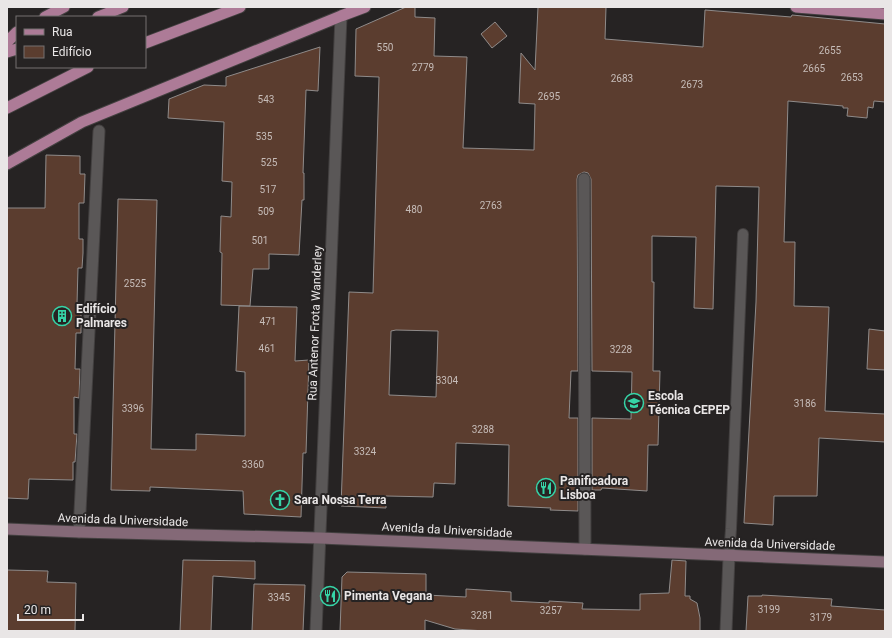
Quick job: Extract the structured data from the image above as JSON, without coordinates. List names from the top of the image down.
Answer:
{
  "streets": {
    "main road": ["Avenida da Universidade"],
    "street": ["Rua Antenor Frota Wanderley"]
  },
  "crossings": [
    ["Rua Antenor Frota Wanderley", "Avenida da Universidade"]
  ],
  "places": {
    "building": ["Edifício Palmares"],
    "school or university": ["Escola Técnica CEPEP"],
    "restaurant": ["Panificadora Lisboa", "Pimenta Vegana"],
    "church": ["Sara Nossa Terra"]
  },
  "house_numbers": [
    "550",
    "2655",
    "2779",
    "2665",
    "2653",
    "2683",
    "2673",
    "2695",
    "543",
    "535",
    "525",
    "517",
    "2763",
    "480",
    "509",
    "501",
    "2525",
    "471",
    "461",
    "3228",
    "3304",
    "3186",
    "3396",
    "3288",
    "3324",
    "3360",
    "3345",
    "3199",
    "3257",
    "3281",
    "3179"
  ],
  "legend": ["Rua", "Edifício"],
  "scale_bar": "20 m"
}
